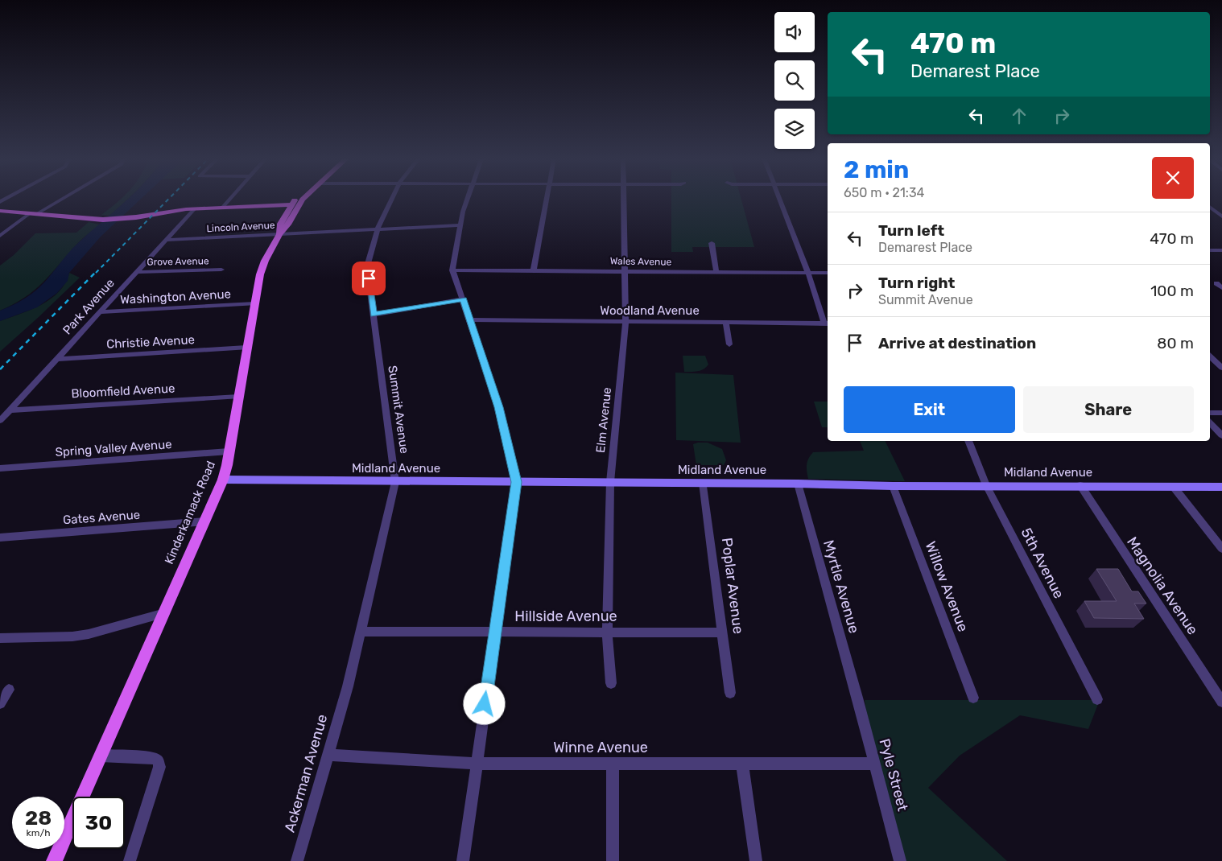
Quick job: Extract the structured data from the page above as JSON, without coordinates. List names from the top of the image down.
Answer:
{
  "streets": {
    "main road": ["Kinderkamack Road"],
    "street": [
      "Lincoln Avenue",
      "Grove Avenue",
      "Wales Avenue",
      "Washington Avenue",
      "Park Avenue",
      "Woodland Avenue",
      "Christie Avenue",
      "Bloomfield Avenue",
      "Summit Avenue",
      "Elm Avenue",
      "Spring Valley Avenue",
      "Midland Avenue",
      "Gates Avenue",
      "5th Avenue",
      "Poplar Avenue",
      "Magnolia Avenue",
      "Myrtle Avenue",
      "Willow Avenue",
      "Hillside Avenue",
      "Winne Avenue",
      "Ackerman Avenue",
      "Pyle Street"
    ]
  },
  "crossings": [
    ["Lincoln Avenue", "Park Avenue"],
    ["Lincoln Avenue", "Summit Avenue"],
    ["Lincoln Avenue", "Kinderkamack Road"],
    ["Grove Avenue", "Park Avenue"],
    ["Wales Avenue", "Elm Avenue"],
    ["Washington Avenue", "Park Avenue"],
    ["Washington Avenue", "Kinderkamack Road"],
    ["Park Avenue", "Christie Avenue"],
    ["Park Avenue", "Bloomfield Avenue"],
    ["Woodland Avenue", "Elm Avenue"],
    ["Christie Avenue", "Kinderkamack Road"],
    ["Bloomfield Avenue", "Kinderkamack Road"],
    ["Summit Avenue", "Midland Avenue"],
    ["Summit Avenue", "Hillside Avenue"],
    ["Summit Avenue", "Ackerman Avenue"],
    ["Elm Avenue", "Midland Avenue"],
    ["Elm Avenue", "Hillside Avenue"],
    ["Spring Valley Avenue", "Kinderkamack Road"],
    ["Midland Avenue", "Kinderkamack Road"],
    ["Midland Avenue", "5th Avenue"],
    ["Midland Avenue", "Poplar Avenue"],
    ["Midland Avenue", "Magnolia Avenue"],
    ["Midland Avenue", "Myrtle Avenue"],
    ["Midland Avenue", "Willow Avenue"],
    ["Kinderkamack Road", "Gates Avenue"],
    ["Poplar Avenue", "Hillside Avenue"],
    ["Myrtle Avenue", "Pyle Street"],
    ["Winne Avenue", "Ackerman Avenue"],
    ["Winne Avenue", "Pyle Street"]
  ],
  "page": {
    "turn": ["470 m", "Demarest Place"],
    "heading": ["2 min", "650 m · 21:34"],
    "list": [
      {
        "name": "Turn left",
        "note": "Demarest Place",
        "value": "470 m"
      },
      {
        "name": "Turn right",
        "note": "Summit Avenue",
        "value": "100 m"
      },
      {
        "name": "Arrive at destination",
        "value": "80 m"
      }
    ],
    "buttons": ["Exit", "Share"],
    "speed": "28 km/h",
    "limit": "30"
  }
}
